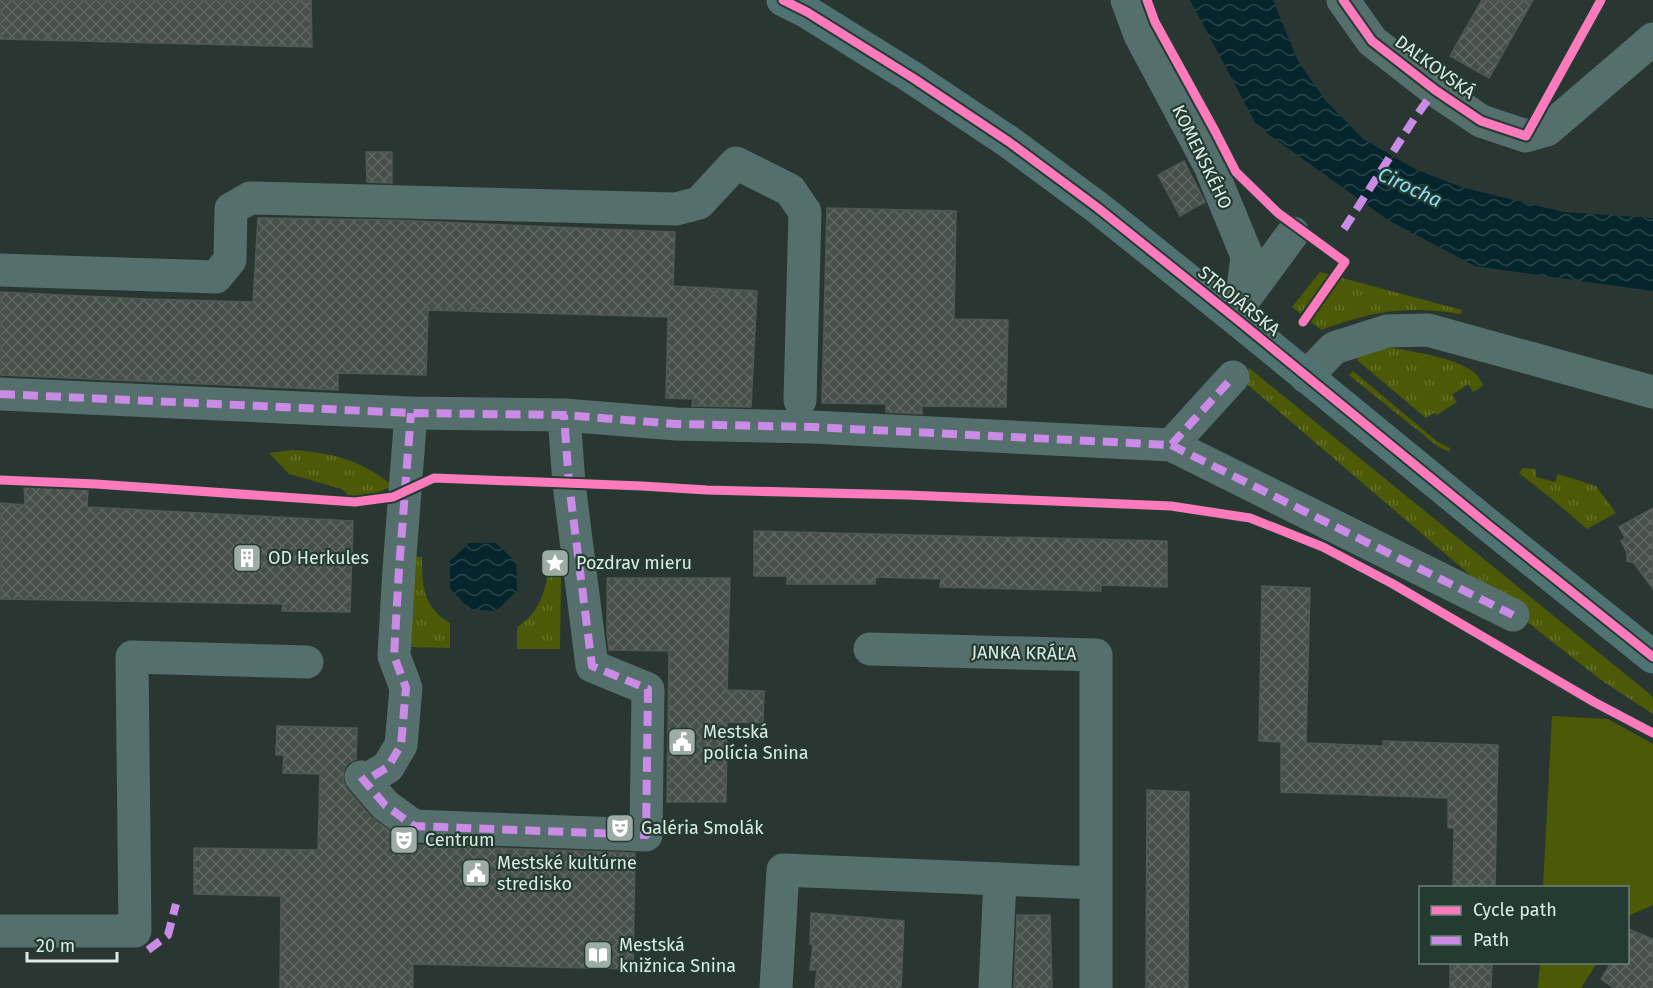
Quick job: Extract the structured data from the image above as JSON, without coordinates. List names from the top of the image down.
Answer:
{
  "streets": {
    "main road": ["STROJÁRSKA"],
    "street": ["DAĽKOVSKÁ", "KOMENSKÉHO", "JANKA KRÁĽA"]
  },
  "crossings": [
    ["KOMENSKÉHO", "STROJÁRSKA"]
  ],
  "water": ["Cirocha"],
  "places": {
    "building": ["OD Herkules"],
    "place": ["Pozdrav mieru"],
    "public building": ["Mestská polícia Snina", "Mestské kultúrne stredisko"],
    "theatre": ["Galéria Smolák", "Centrum"],
    "library": ["Mestská knižnica Snina"]
  },
  "legend": ["Cycle path", "Path"],
  "scale_bar": "20 m"
}
